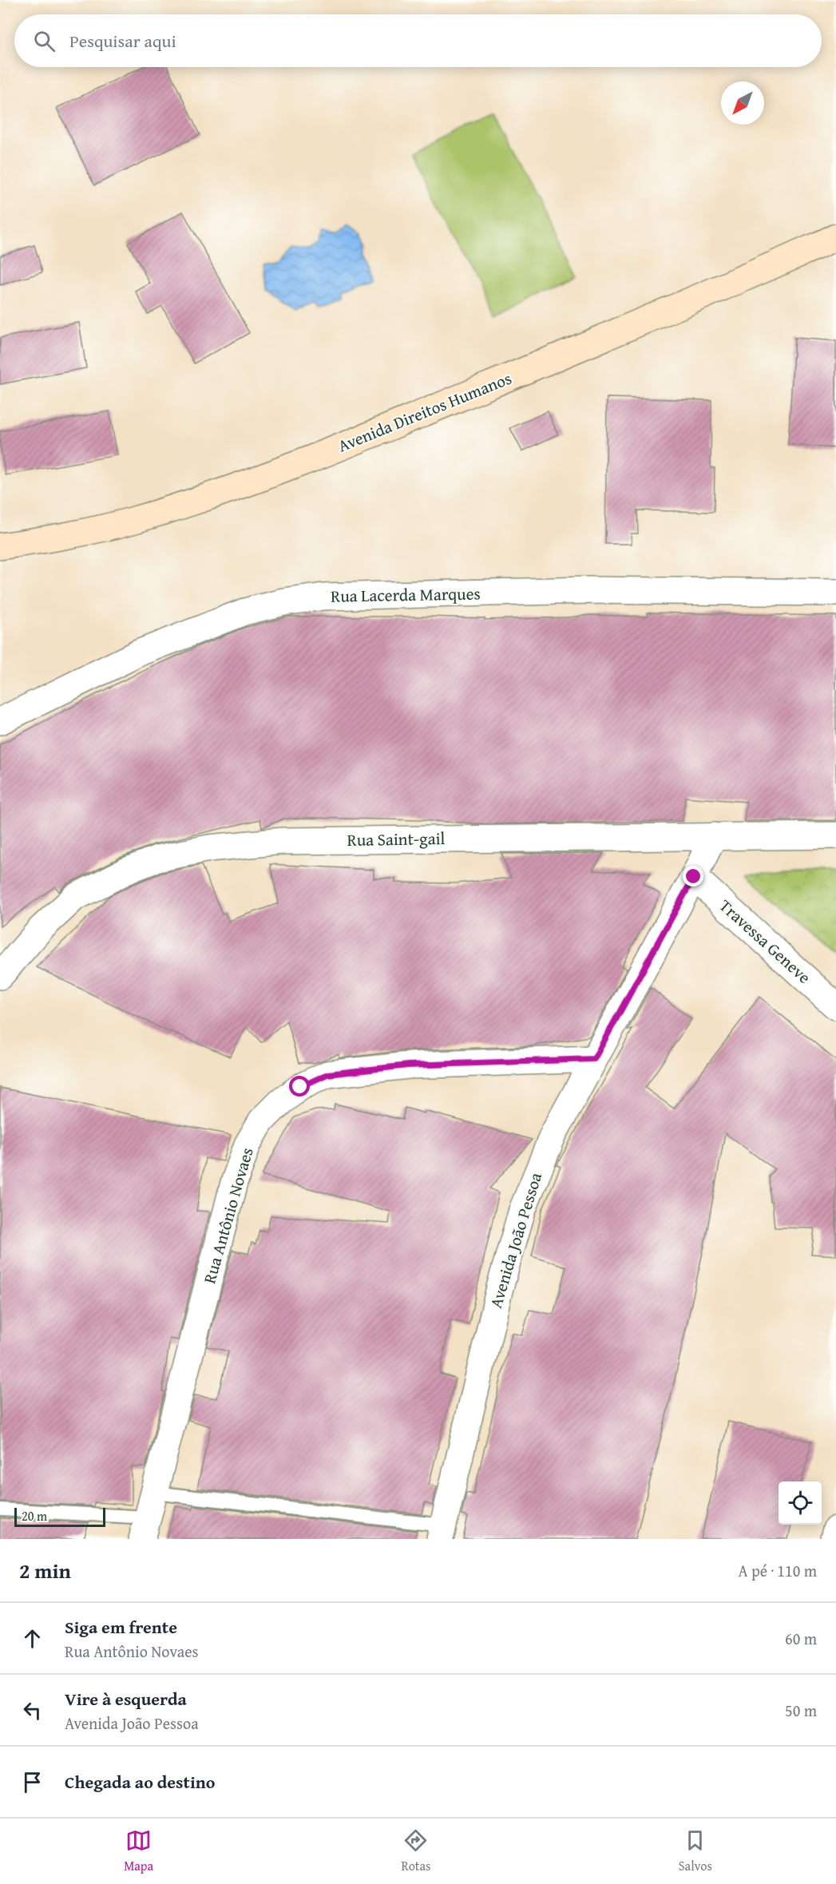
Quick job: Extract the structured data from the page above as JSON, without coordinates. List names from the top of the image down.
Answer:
{
  "streets": {
    "main road": ["Avenida Direitos Humanos"],
    "street": [
      "Rua Lacerda Marques",
      "Rua Saint-gail",
      "Travessa Geneve",
      "Rua Antônio Novaes",
      "Avenida João Pessoa"
    ]
  },
  "crossings": [
    ["Rua Saint-gail", "Avenida João Pessoa"],
    ["Travessa Geneve", "Avenida João Pessoa"],
    ["Rua Antônio Novaes", "Avenida João Pessoa"]
  ],
  "scale_bar": "20 m",
  "north": "bottom left",
  "page": {
    "search": "Pesquisar aqui",
    "scale": "20 m",
    "heading": ["2 min", "A pé · 110 m"],
    "list": [
      ["Siga em frente", "Rua Antônio Novaes", "60 m"],
      ["Vire à esquerda", "Avenida João Pessoa", "50 m"],
      "Chegada ao destino"
    ],
    "nav": ["Mapa", "Rotas", "Salvos"]
  }
}
